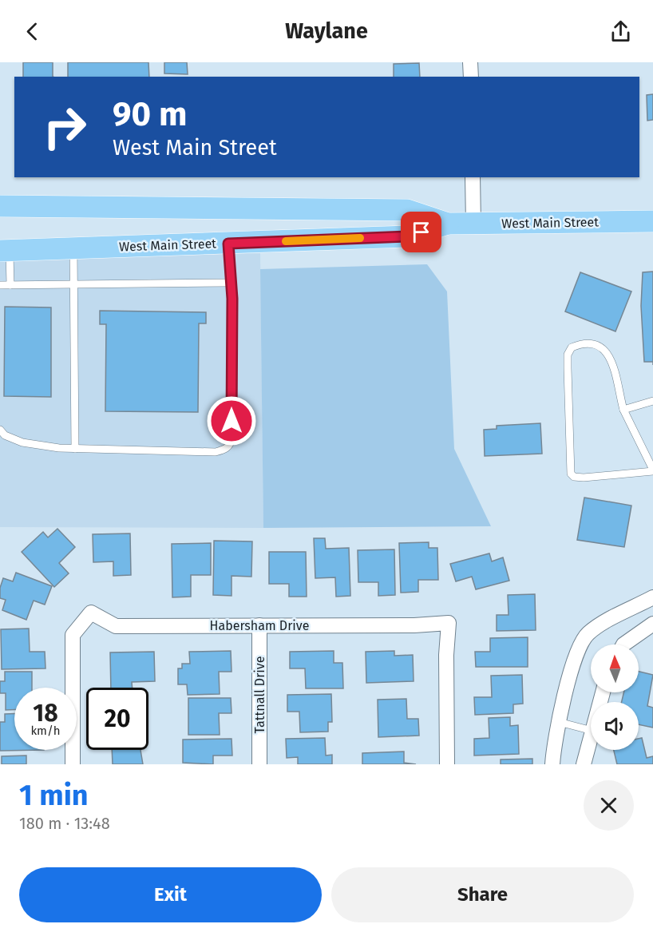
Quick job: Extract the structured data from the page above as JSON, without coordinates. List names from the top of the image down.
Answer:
{
  "streets": {
    "main road": ["West Main Street"],
    "street": ["Habersham Drive", "Tattnall Drive"]
  },
  "crossings": [
    ["Habersham Drive", "Tattnall Drive"]
  ],
  "north": "top",
  "page": {
    "header": "Waylane",
    "turn": ["90 m", "West Main Street"],
    "speed": "18 km/h",
    "limit": "20",
    "heading": ["1 min", "180 m · 13:48"],
    "buttons": ["Exit", "Share"]
  }
}
